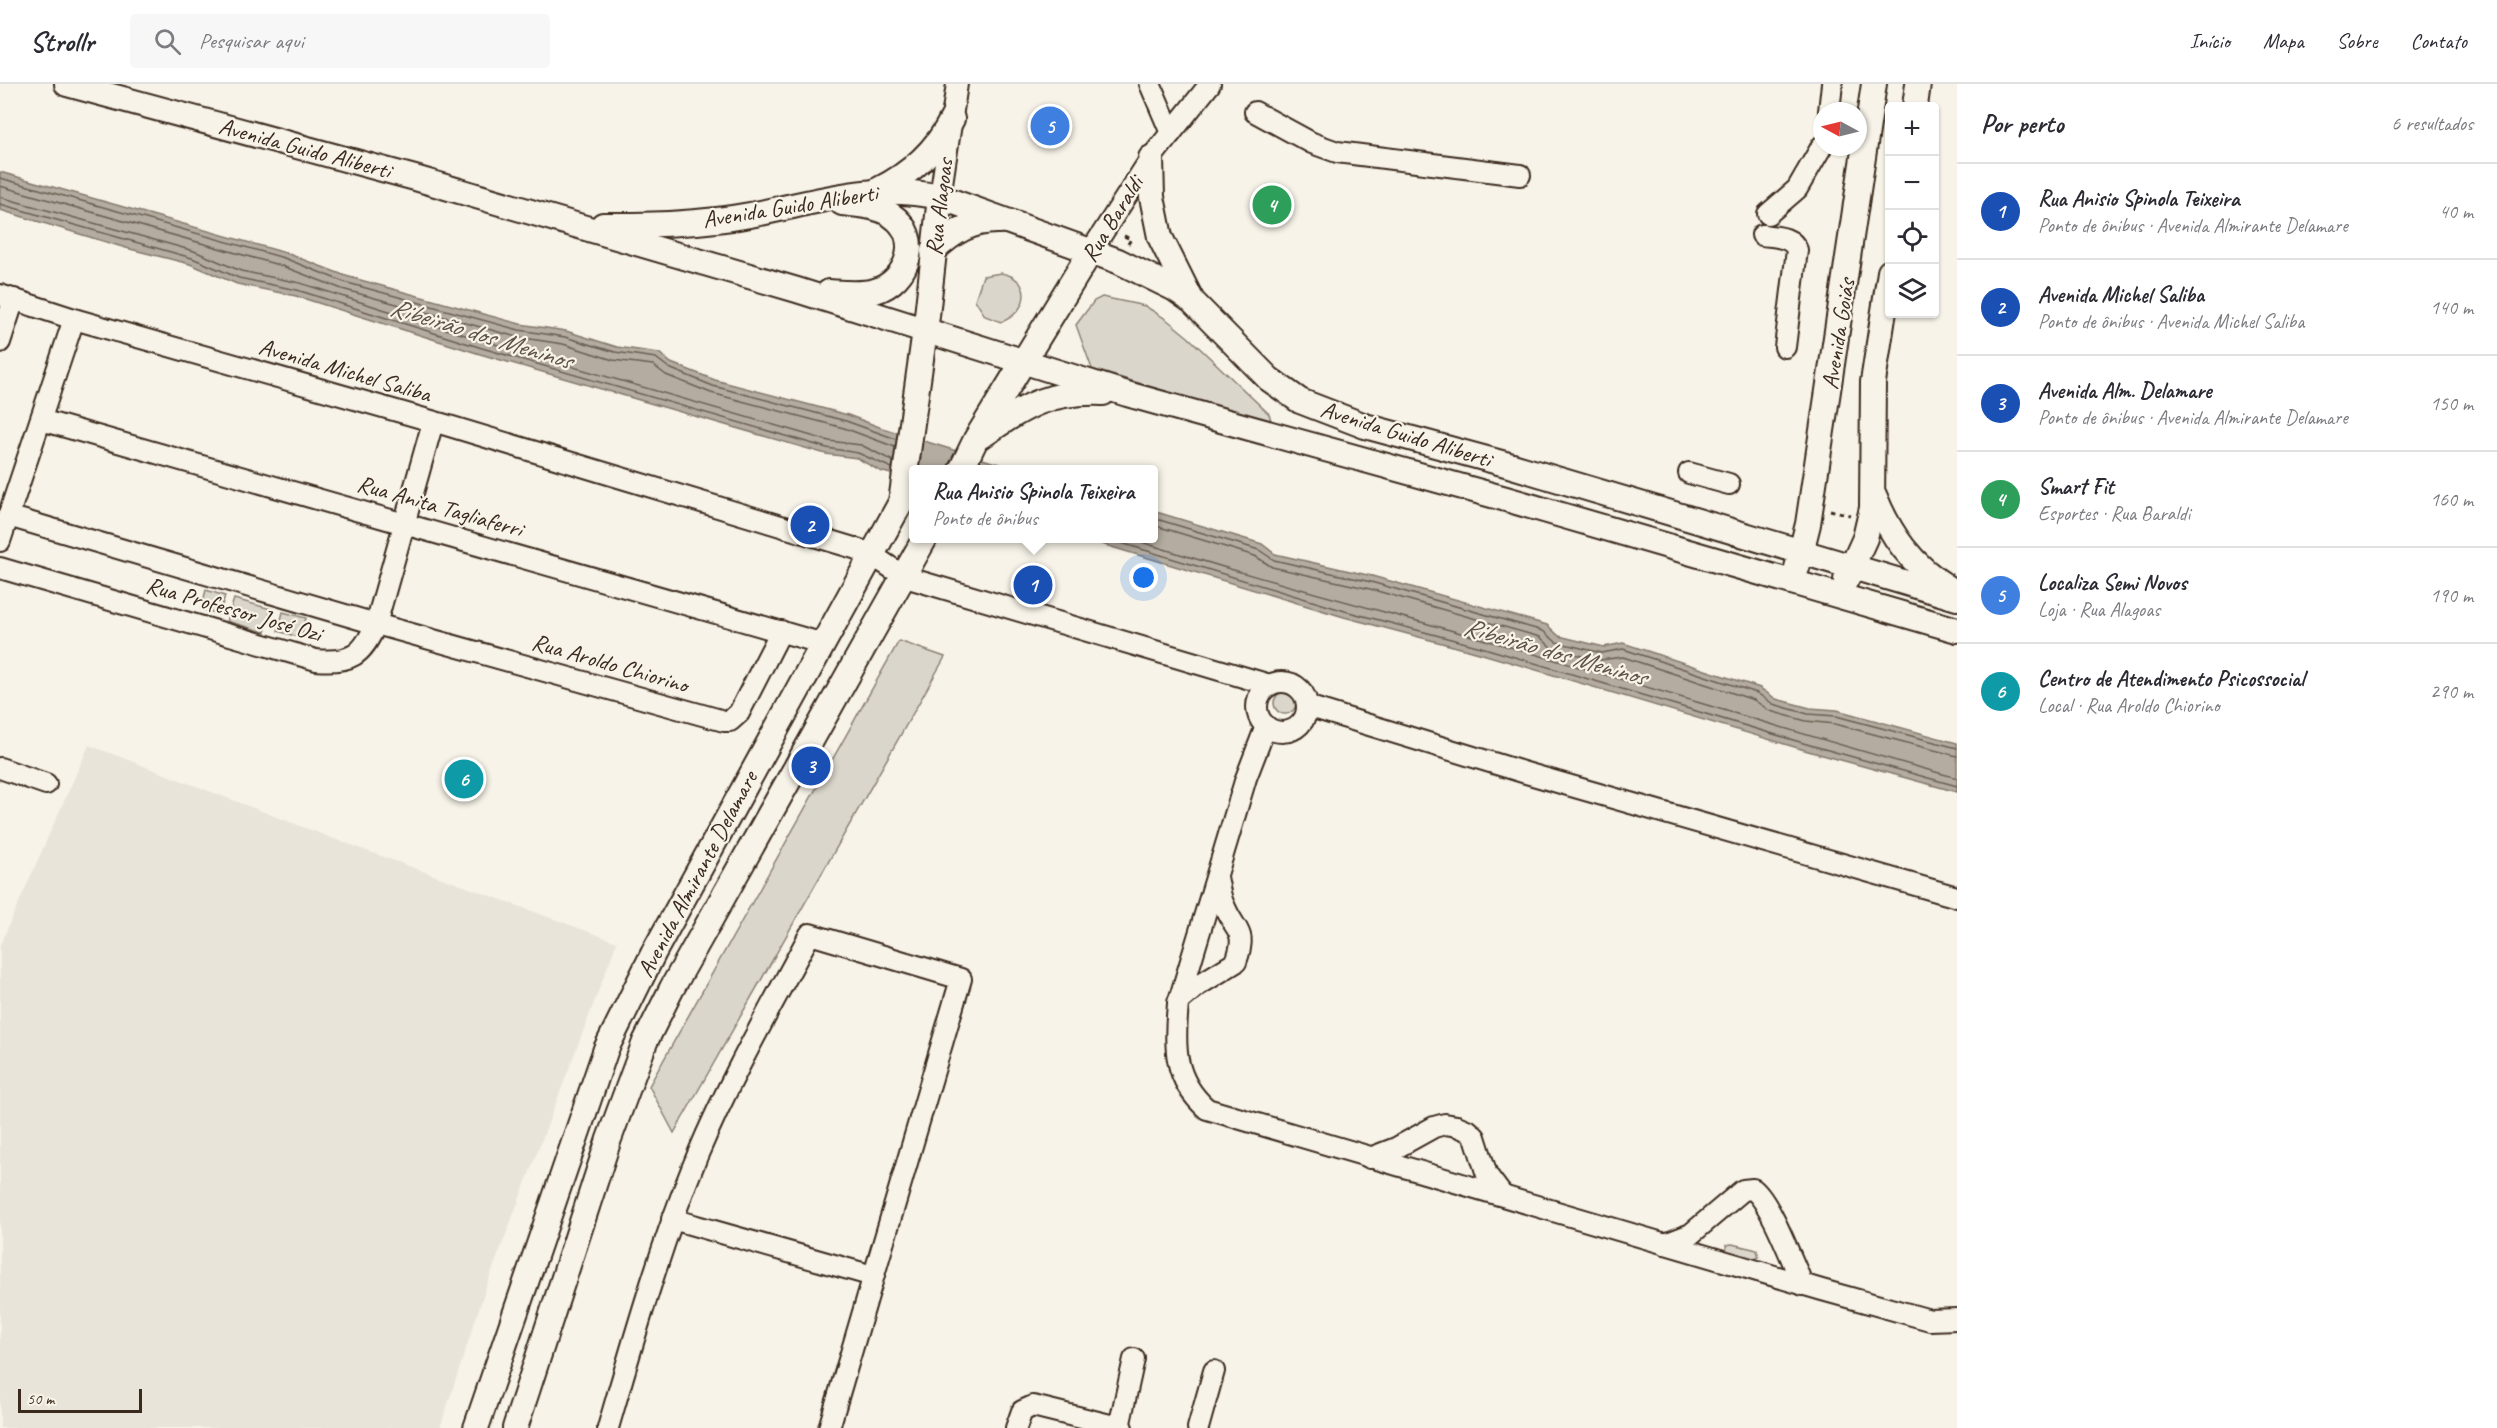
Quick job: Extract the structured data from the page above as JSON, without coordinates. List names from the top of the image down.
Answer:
{
  "streets": {
    "main road": [
      "Avenida Guido Aliberti",
      "Rua Alagoas",
      "Rua Baraldi",
      "Avenida Goiás",
      "Avenida Almirante Delamare"
    ],
    "street": [
      "Avenida Michel Saliba",
      "Rua Anita Tagliaferri",
      "Rua Professor José Ozi",
      "Rua Aroldo Chiorino"
    ]
  },
  "crossings": [
    ["Avenida Guido Aliberti", "Rua Alagoas"],
    ["Avenida Guido Aliberti", "Rua Baraldi"],
    ["Avenida Guido Aliberti", "Avenida Goiás"],
    ["Avenida Guido Aliberti", "Avenida Almirante Delamare"],
    ["Rua Alagoas", "Avenida Almirante Delamare"],
    ["Avenida Michel Saliba", "Rua Professor José Ozi"],
    ["Avenida Michel Saliba", "Avenida Almirante Delamare"],
    ["Rua Anita Tagliaferri", "Rua Professor José Ozi"],
    ["Rua Anita Tagliaferri", "Rua Aroldo Chiorino"],
    ["Rua Anita Tagliaferri", "Avenida Almirante Delamare"],
    ["Rua Professor José Ozi", "Rua Aroldo Chiorino"]
  ],
  "water": ["Ribeirão dos Meninos"],
  "scale_bar": "50 m",
  "north": "left",
  "page": {
    "header": "Strollr",
    "search": "Pesquisar aqui",
    "nav": [
      "Início",
      "Mapa",
      "Sobre",
      "Contato"
    ],
    "heading": ["Por perto", "6 resultados"],
    "map_buttons": ["+", "−"],
    "pins": [
      "5",
      "4",
      "2",
      "1",
      "3",
      "6"
    ],
    "list": [
      {
        "mark": "1",
        "name": "Rua Anisio Spinola Teixeira",
        "note": "Ponto de ônibus · Avenida Almirante Delamare",
        "value": "40 m"
      },
      {
        "mark": "2",
        "name": "Avenida Michel Saliba",
        "note": "Ponto de ônibus · Avenida Michel Saliba",
        "value": "140 m"
      },
      {
        "mark": "3",
        "name": "Avenida Alm. Delamare",
        "note": "Ponto de ônibus · Avenida Almirante Delamare",
        "value": "150 m"
      },
      {
        "mark": "4",
        "name": "Smart Fit",
        "note": "Esportes · Rua Baraldi",
        "value": "160 m"
      },
      {
        "mark": "5",
        "name": "Localiza Semi Novos",
        "note": "Loja · Rua Alagoas",
        "value": "190 m"
      },
      {
        "mark": "6",
        "name": "Centro de Atendimento Psicossocial",
        "note": "Local · Rua Aroldo Chiorino",
        "value": "290 m"
      }
    ],
    "popup": ["Rua Anisio Spinola Teixeira", "Ponto de ônibus"],
    "scale": "50 m"
  }
}
